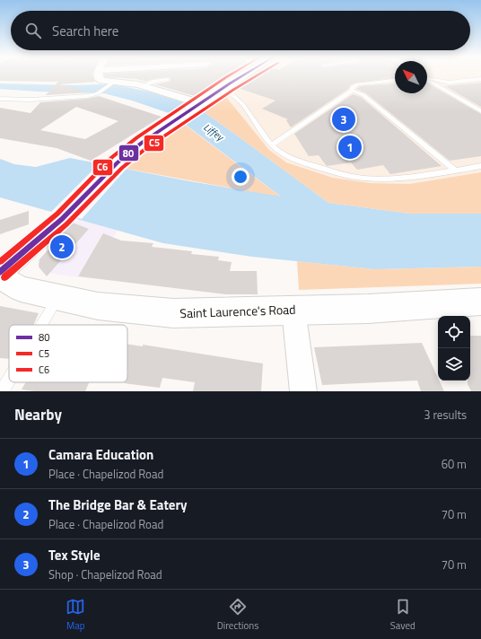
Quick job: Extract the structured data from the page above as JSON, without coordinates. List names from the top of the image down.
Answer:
{
  "streets": {
    "main road": ["Saint Laurence's Road"]
  },
  "water": ["Liffey"],
  "lines": ["transit line 80", "transit line C5", "transit line C6"],
  "legend": ["80", "C5", "C6"],
  "north": "top left",
  "page": {
    "search": "Search here",
    "pins": ["3", "1", "2"],
    "heading": ["Nearby", "3 results"],
    "list": [
      {
        "mark": "1",
        "name": "Camara Education",
        "note": "Place · Chapelizod Road",
        "value": "60 m"
      },
      {
        "mark": "2",
        "name": "The Bridge Bar & Eatery",
        "note": "Place · Chapelizod Road",
        "value": "70 m"
      },
      {
        "mark": "3",
        "name": "Tex Style",
        "note": "Shop · Chapelizod Road",
        "value": "70 m"
      }
    ],
    "nav": ["Map", "Directions", "Saved"]
  }
}
